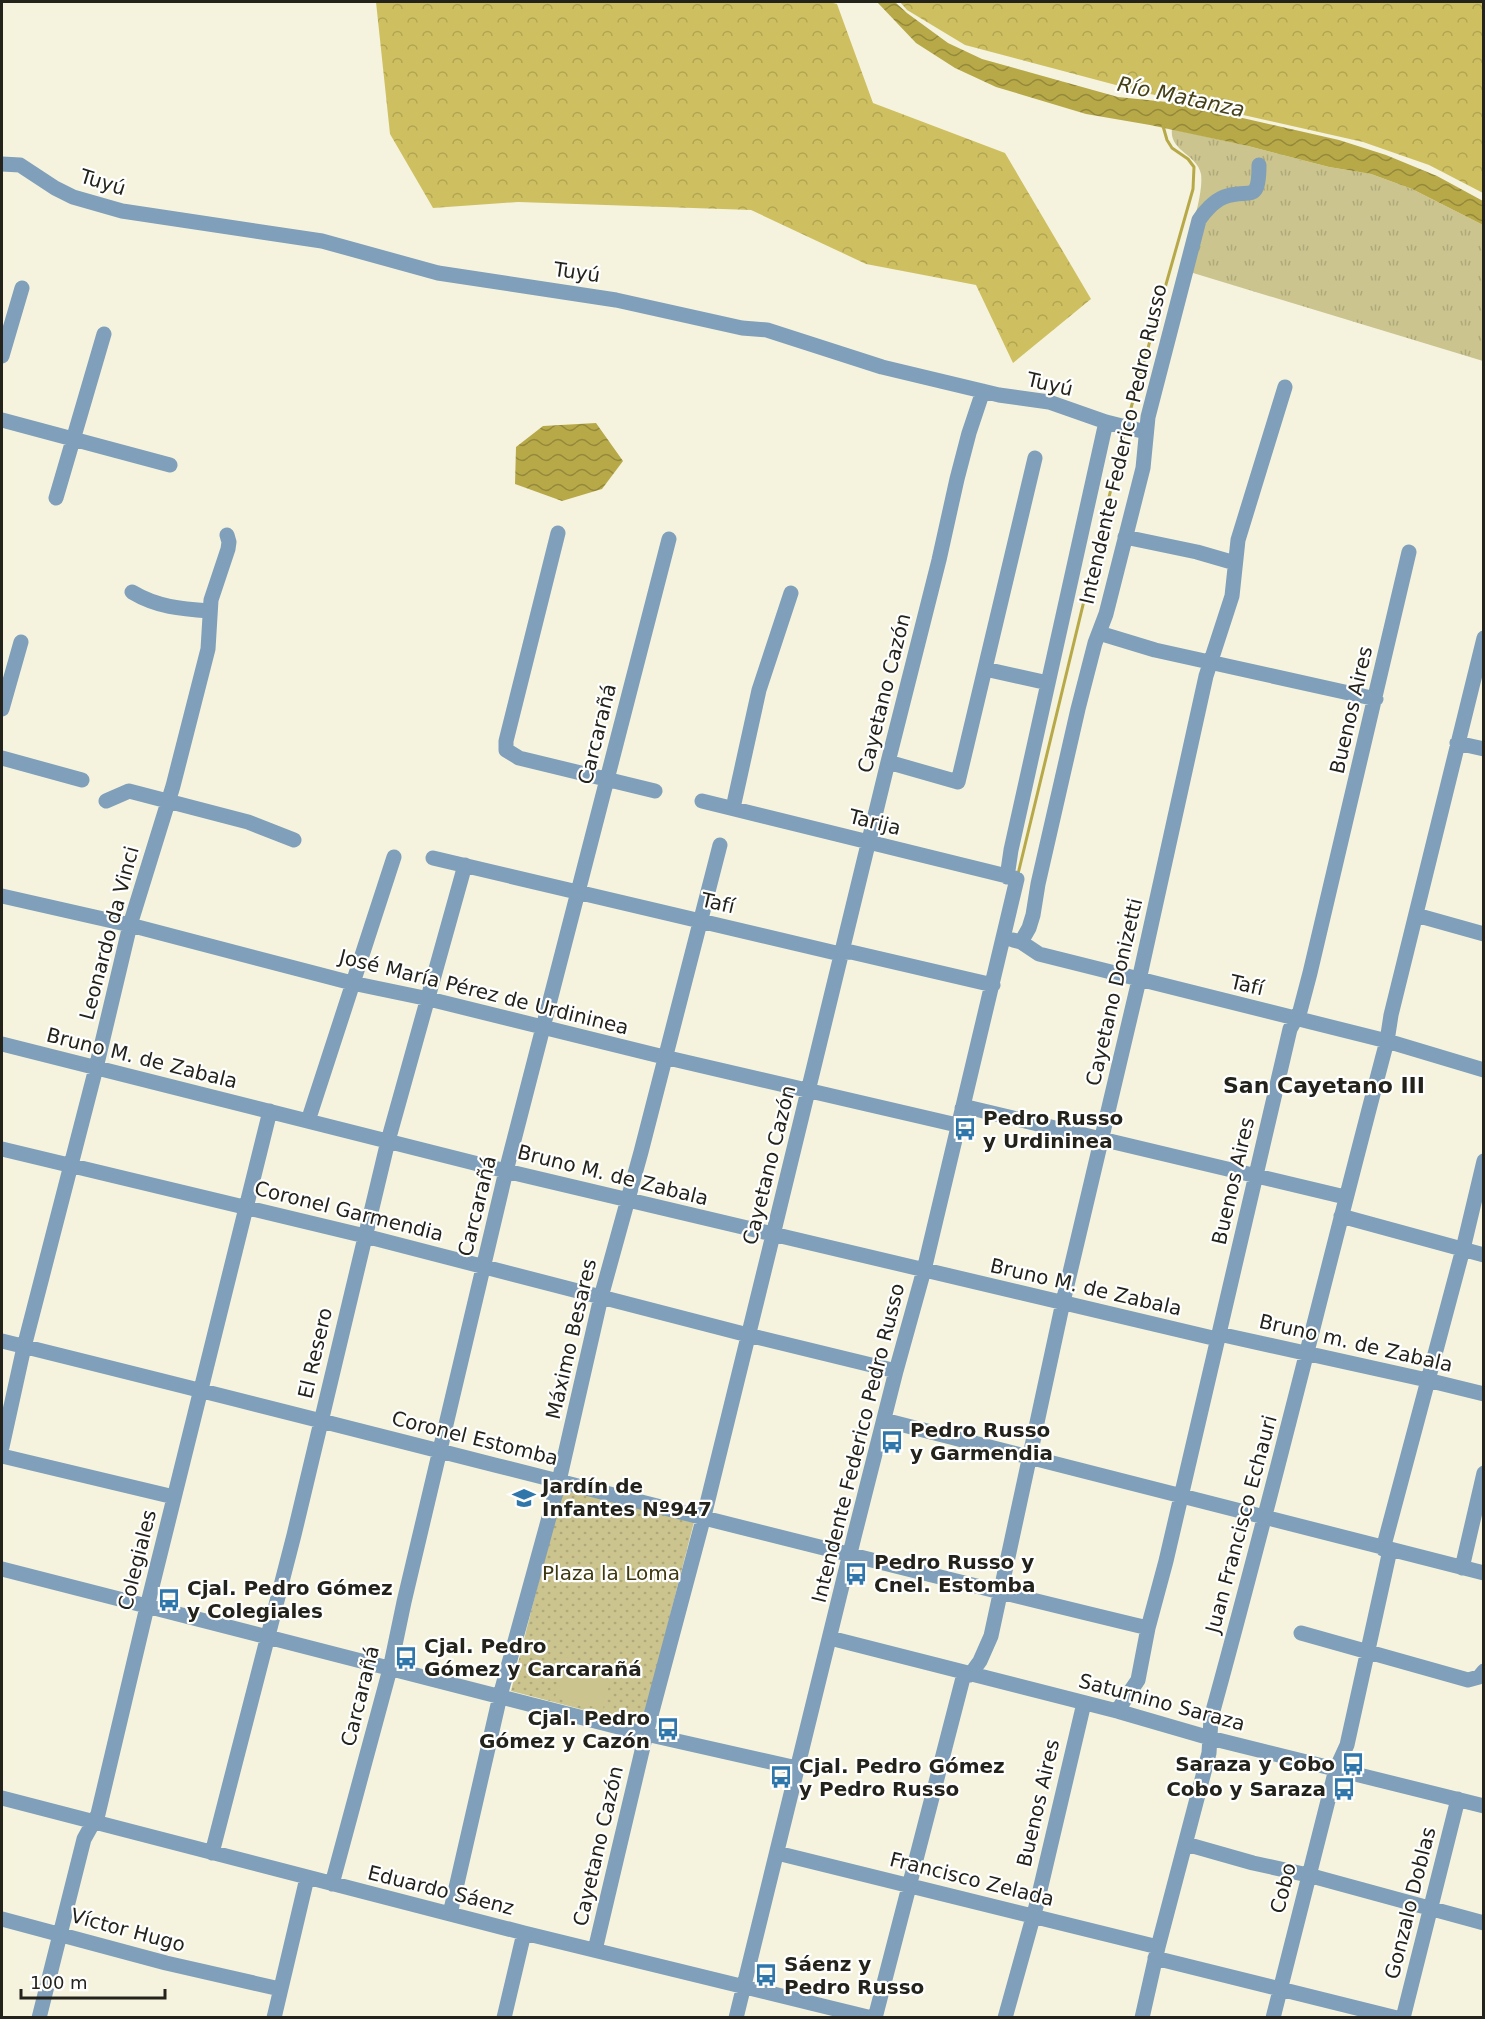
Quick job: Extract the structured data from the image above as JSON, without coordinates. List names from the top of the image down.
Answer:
{
  "streets": {
    "street": [
      "Tuyú",
      "Intendente Federico Pedro Russo",
      "Cayetano Cazón",
      "Buenos Aires",
      "Carcarañá",
      "Tarija",
      "Tafí",
      "Leonardo da Vinci",
      "José María Pérez de Urdininea",
      "Cayetano Donizetti",
      "Bruno M. de Zabala",
      "Coronel Garmendia",
      "Máximo Besares",
      "Bruno m. de Zabala",
      "El Resero",
      "Coronel Estomba",
      "Juan Francisco Echauri",
      "Colegiales",
      "Saturnino Saraza",
      "Francisco Zelada",
      "Cobo",
      "Eduardo Sáenz",
      "Gonzalo Doblas",
      "Víctor Hugo"
    ]
  },
  "crossings": [
    ["Tuyú", "Intendente Federico Pedro Russo"],
    ["Tuyú", "Cayetano Cazón"],
    ["Intendente Federico Pedro Russo", "Tarija"],
    ["Intendente Federico Pedro Russo", "Tafí"],
    ["Intendente Federico Pedro Russo", "José María Pérez de Urdininea"],
    ["Intendente Federico Pedro Russo", "Bruno M. de Zabala"],
    ["Intendente Federico Pedro Russo", "Coronel Garmendia"],
    ["Intendente Federico Pedro Russo", "Coronel Estomba"],
    ["Intendente Federico Pedro Russo", "Saturnino Saraza"],
    ["Intendente Federico Pedro Russo", "Francisco Zelada"],
    ["Intendente Federico Pedro Russo", "Eduardo Sáenz"],
    ["Cayetano Cazón", "Tarija"],
    ["Cayetano Cazón", "Tafí"],
    ["Cayetano Cazón", "José María Pérez de Urdininea"],
    ["Cayetano Cazón", "Bruno M. de Zabala"],
    ["Cayetano Cazón", "Coronel Garmendia"],
    ["Cayetano Cazón", "Coronel Estomba"],
    ["Cayetano Cazón", "Eduardo Sáenz"],
    ["Buenos Aires", "Tafí"],
    ["Buenos Aires", "Bruno M. de Zabala"],
    ["Buenos Aires", "Bruno m. de Zabala"],
    ["Buenos Aires", "Coronel Estomba"],
    ["Buenos Aires", "Saturnino Saraza"],
    ["Buenos Aires", "Francisco Zelada"],
    ["Carcarañá", "Tafí"],
    ["Carcarañá", "José María Pérez de Urdininea"],
    ["Carcarañá", "Bruno M. de Zabala"],
    ["Carcarañá", "Coronel Garmendia"],
    ["Carcarañá", "Coronel Estomba"],
    ["Carcarañá", "Eduardo Sáenz"],
    ["Tafí", "Cayetano Donizetti"],
    ["Tafí", "Máximo Besares"],
    ["Tafí", "El Resero"],
    ["Tafí", "Juan Francisco Echauri"],
    ["Leonardo da Vinci", "José María Pérez de Urdininea"],
    ["Leonardo da Vinci", "Bruno M. de Zabala"],
    ["Leonardo da Vinci", "Coronel Garmendia"],
    ["Leonardo da Vinci", "Coronel Estomba"],
    ["José María Pérez de Urdininea", "Máximo Besares"],
    ["José María Pérez de Urdininea", "El Resero"],
    ["Cayetano Donizetti", "Bruno M. de Zabala"],
    ["Cayetano Donizetti", "Coronel Estomba"],
    ["Cayetano Donizetti", "Saturnino Saraza"],
    ["Cayetano Donizetti", "Francisco Zelada"],
    ["Cayetano Donizetti", "Eduardo Sáenz"],
    ["Bruno M. de Zabala", "Máximo Besares"],
    ["Bruno M. de Zabala", "Bruno m. de Zabala"],
    ["Bruno M. de Zabala", "El Resero"],
    ["Bruno M. de Zabala", "Colegiales"],
    ["Coronel Garmendia", "Máximo Besares"],
    ["Coronel Garmendia", "El Resero"],
    ["Coronel Garmendia", "Colegiales"],
    ["Máximo Besares", "Coronel Estomba"],
    ["Máximo Besares", "Eduardo Sáenz"],
    ["Bruno m. de Zabala", "Juan Francisco Echauri"],
    ["Bruno m. de Zabala", "Cobo"],
    ["El Resero", "Coronel Estomba"],
    ["El Resero", "Eduardo Sáenz"],
    ["Coronel Estomba", "Colegiales"],
    ["Juan Francisco Echauri", "Saturnino Saraza"],
    ["Juan Francisco Echauri", "Francisco Zelada"],
    ["Colegiales", "Eduardo Sáenz"],
    ["Colegiales", "Víctor Hugo"],
    ["Saturnino Saraza", "Cobo"],
    ["Saturnino Saraza", "Gonzalo Doblas"],
    ["Francisco Zelada", "Cobo"]
  ],
  "districts": ["San Cayetano III"],
  "water": ["Río Matanza"],
  "parks": ["Plaza la Loma"],
  "places": {
    "bus stop": [
      "Pedro Russo y Urdininea",
      "Pedro Russo y Garmendia",
      "Pedro Russo y Cnel. Estomba",
      "Cjal. Pedro Gómez y Colegiales",
      "Cjal. Pedro Gómez y Carcarañá",
      "Cjal. Pedro Gómez y Cazón",
      "Saraza y Cobo",
      "Cjal. Pedro Gómez y Pedro Russo",
      "Cobo y Saraza",
      "Sáenz y Pedro Russo"
    ],
    "school or university": ["Jardín de Infantes Nº947"]
  },
  "scale_bar": "100 m"
}
